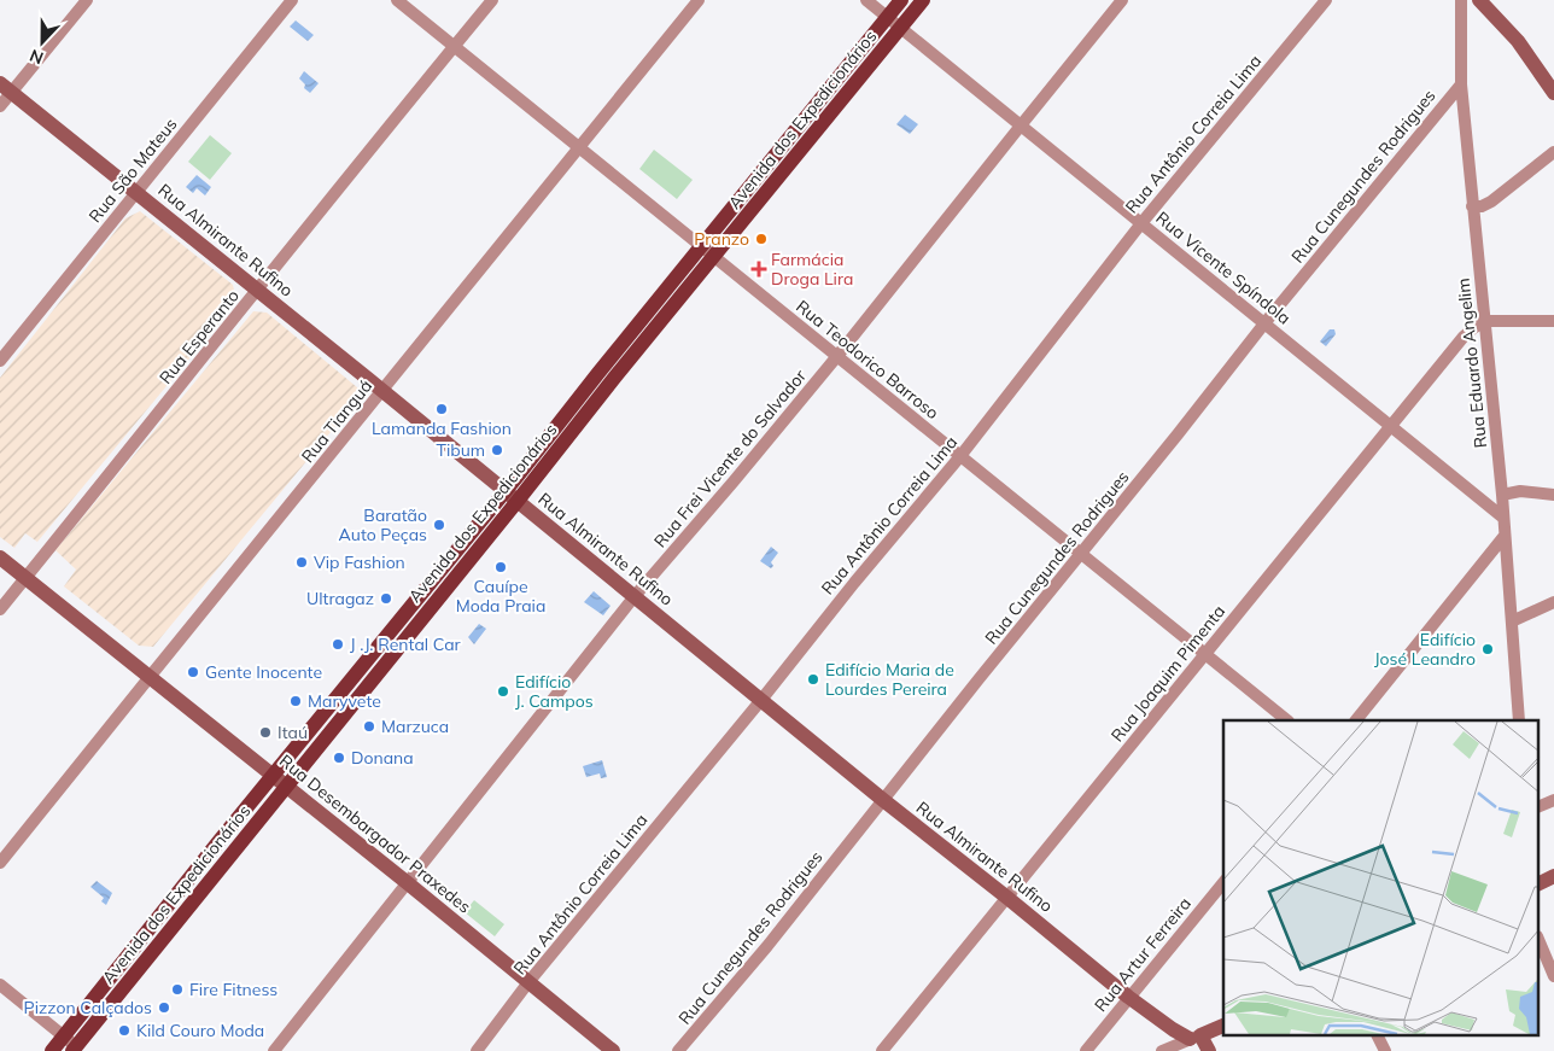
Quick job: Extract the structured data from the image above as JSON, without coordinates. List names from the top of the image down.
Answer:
{
  "streets": {
    "main road": ["Avenida dos Expedicionários"],
    "street": [
      "Rua Antônio Correia Lima",
      "Rua São Mateus",
      "Rua Cunegundes Rodrigues",
      "Rua Almirante Rufino",
      "Rua Vicente Spíndola",
      "Rua Esperanto",
      "Rua Teodorico Barroso",
      "Rua Eduardo Angelim",
      "Rua Tianguá",
      "Rua Frei Vicente do Salvador",
      "Rua Joaquim Pimenta",
      "Rua Desembargador Praxedes",
      "Rua Artur Ferreira"
    ]
  },
  "crossings": [
    ["Avenida dos Expedicionários", "Rua Almirante Rufino"],
    ["Avenida dos Expedicionários", "Rua Vicente Spíndola"],
    ["Avenida dos Expedicionários", "Rua Teodorico Barroso"],
    ["Avenida dos Expedicionários", "Rua Desembargador Praxedes"],
    ["Rua Antônio Correia Lima", "Rua Almirante Rufino"],
    ["Rua Antônio Correia Lima", "Rua Vicente Spíndola"],
    ["Rua Antônio Correia Lima", "Rua Teodorico Barroso"],
    ["Rua Antônio Correia Lima", "Rua Desembargador Praxedes"],
    ["Rua São Mateus", "Rua Almirante Rufino"],
    ["Rua Cunegundes Rodrigues", "Rua Almirante Rufino"],
    ["Rua Cunegundes Rodrigues", "Rua Vicente Spíndola"],
    ["Rua Cunegundes Rodrigues", "Rua Teodorico Barroso"],
    ["Rua Cunegundes Rodrigues", "Rua Eduardo Angelim"],
    ["Rua Almirante Rufino", "Rua Esperanto"],
    ["Rua Almirante Rufino", "Rua Tianguá"],
    ["Rua Almirante Rufino", "Rua Frei Vicente do Salvador"],
    ["Rua Almirante Rufino", "Rua Joaquim Pimenta"],
    ["Rua Almirante Rufino", "Rua Artur Ferreira"],
    ["Rua Vicente Spíndola", "Rua Eduardo Angelim"],
    ["Rua Vicente Spíndola", "Rua Frei Vicente do Salvador"],
    ["Rua Vicente Spíndola", "Rua Joaquim Pimenta"],
    ["Rua Esperanto", "Rua Teodorico Barroso"],
    ["Rua Esperanto", "Rua Desembargador Praxedes"],
    ["Rua Teodorico Barroso", "Rua Tianguá"],
    ["Rua Teodorico Barroso", "Rua Frei Vicente do Salvador"],
    ["Rua Teodorico Barroso", "Rua Joaquim Pimenta"],
    ["Rua Eduardo Angelim", "Rua Joaquim Pimenta"],
    ["Rua Tianguá", "Rua Desembargador Praxedes"],
    ["Rua Frei Vicente do Salvador", "Rua Desembargador Praxedes"]
  ],
  "places": {
    "other": [
      "Pranzo",
      "Lamanda Fashion",
      "Tibum",
      "Baratão Auto Peças",
      "Vip Fashion",
      "Cauípe Moda Praia",
      "Ultragaz",
      "J .J. Rental Car",
      "Edifício José Leandro",
      "Gente Inocente",
      "Edifício Maria de Lourdes Pereira",
      "Edifício J. Campos",
      "Maryvete",
      "Marzuca",
      "Itaú",
      "Donana",
      "Fire Fitness",
      "Pizzon Calçados",
      "Kild Couro Moda"
    ],
    "health": ["Farmácia Droga Lira"]
  },
  "north": "bottom"
}
